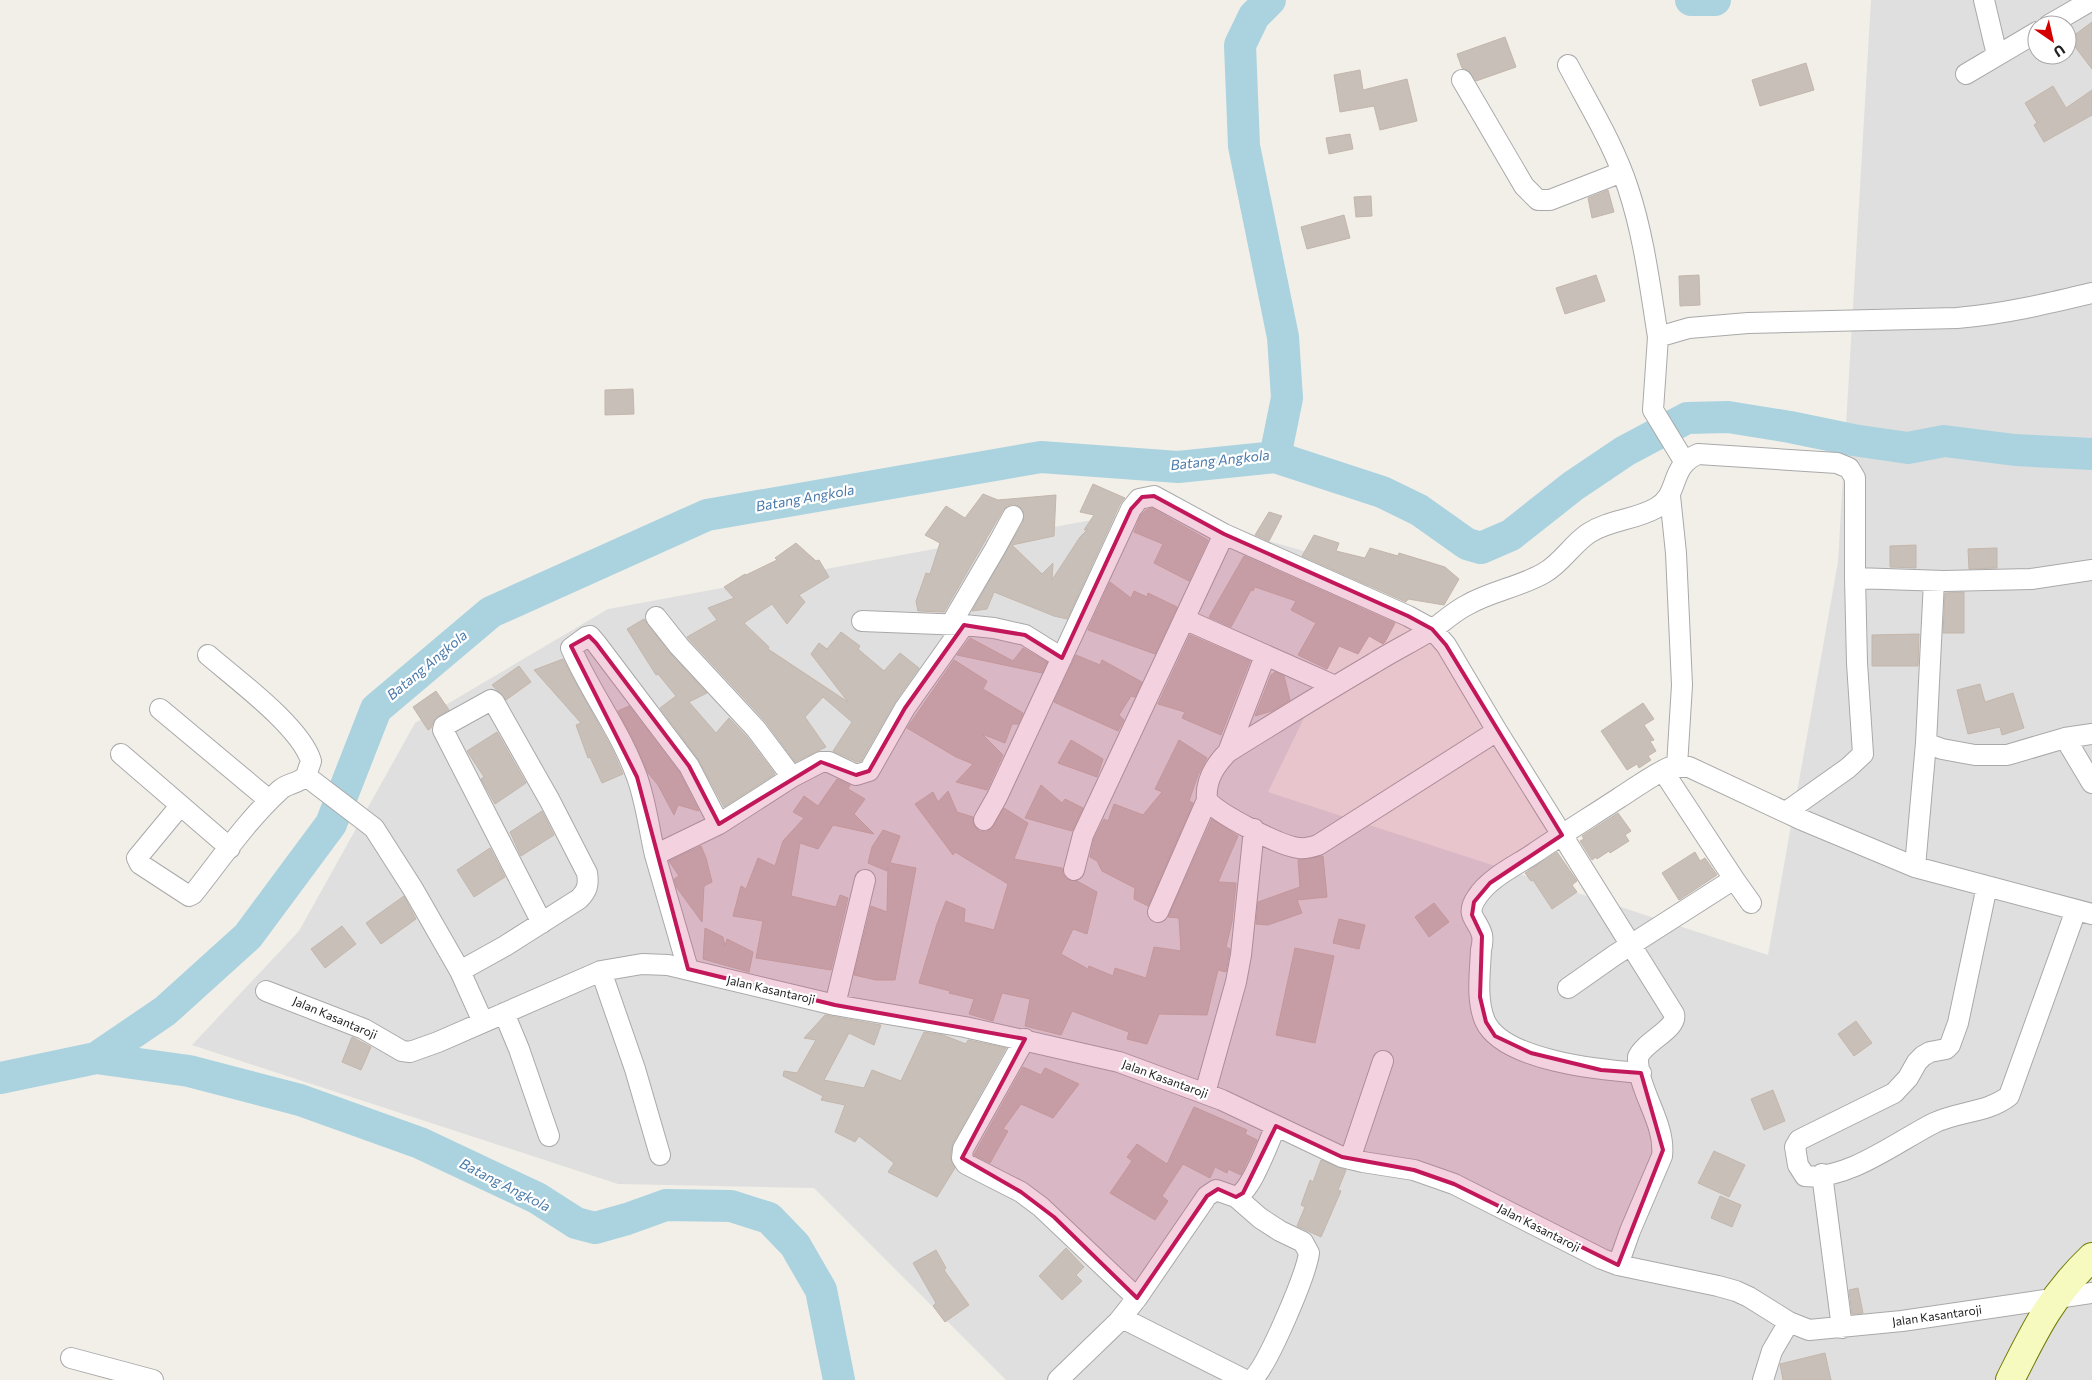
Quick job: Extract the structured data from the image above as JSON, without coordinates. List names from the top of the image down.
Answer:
{
  "streets": {
    "street": ["Jalan Kasantaroji"]
  },
  "water": ["Batang Angkola"],
  "north": "bottom right"
}
